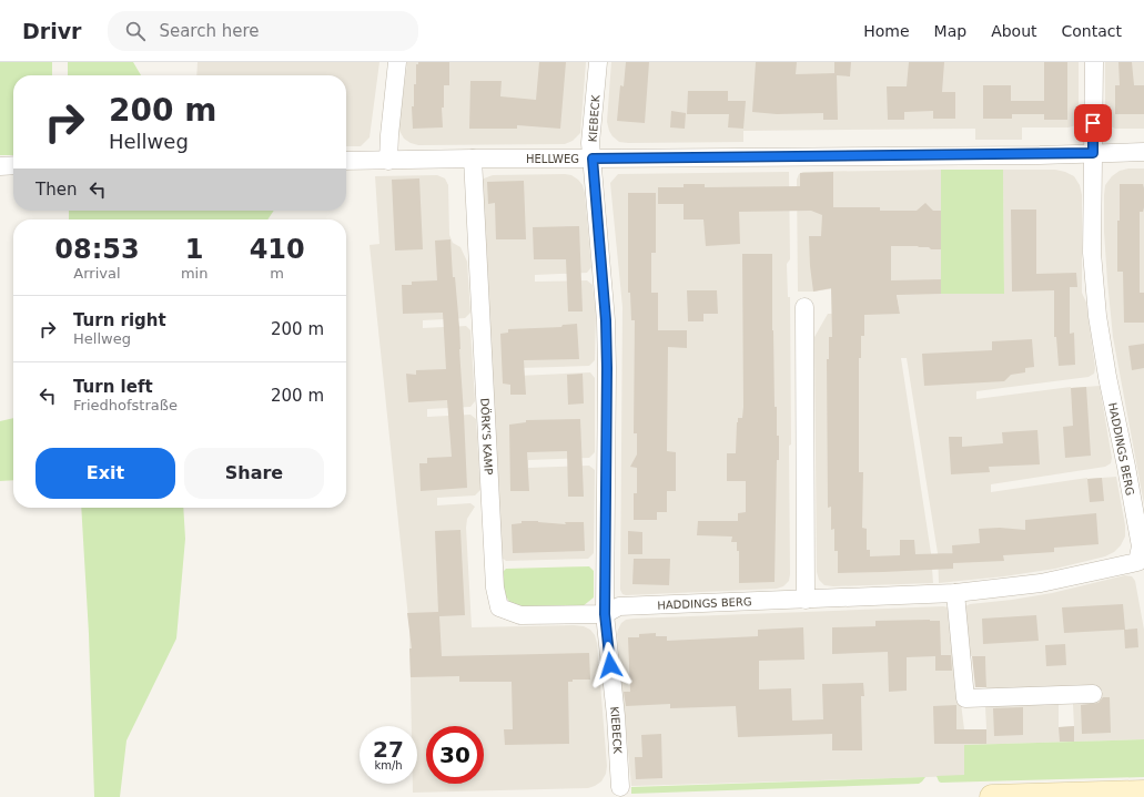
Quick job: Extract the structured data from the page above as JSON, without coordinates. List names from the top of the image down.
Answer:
{
  "streets": {
    "street": [
      "KIEBECK",
      "HELLWEG",
      "DÖRK'S KAMP",
      "HADDINGS BERG"
    ]
  },
  "crossings": [
    ["KIEBECK", "HELLWEG"],
    ["KIEBECK", "DÖRK'S KAMP"],
    ["KIEBECK", "HADDINGS BERG"],
    ["HELLWEG", "DÖRK'S KAMP"],
    ["HELLWEG", "HADDINGS BERG"],
    ["DÖRK'S KAMP", "HADDINGS BERG"]
  ],
  "page": {
    "header": "Drivr",
    "search": "Search here",
    "nav": [
      "Home",
      "Map",
      "About",
      "Contact"
    ],
    "turn": ["200 m", "Hellweg"],
    "then": "Then",
    "eta": [
      "08:53",
      "Arrival",
      "1",
      "min",
      "410",
      "m"
    ],
    "list": [
      {
        "name": "Turn right",
        "note": "Hellweg",
        "value": "200 m"
      },
      {
        "name": "Turn left",
        "note": "Friedhofstraße",
        "value": "200 m"
      }
    ],
    "buttons": ["Exit", "Share"],
    "speed": "27 km/h",
    "limit": "30"
  }
}
